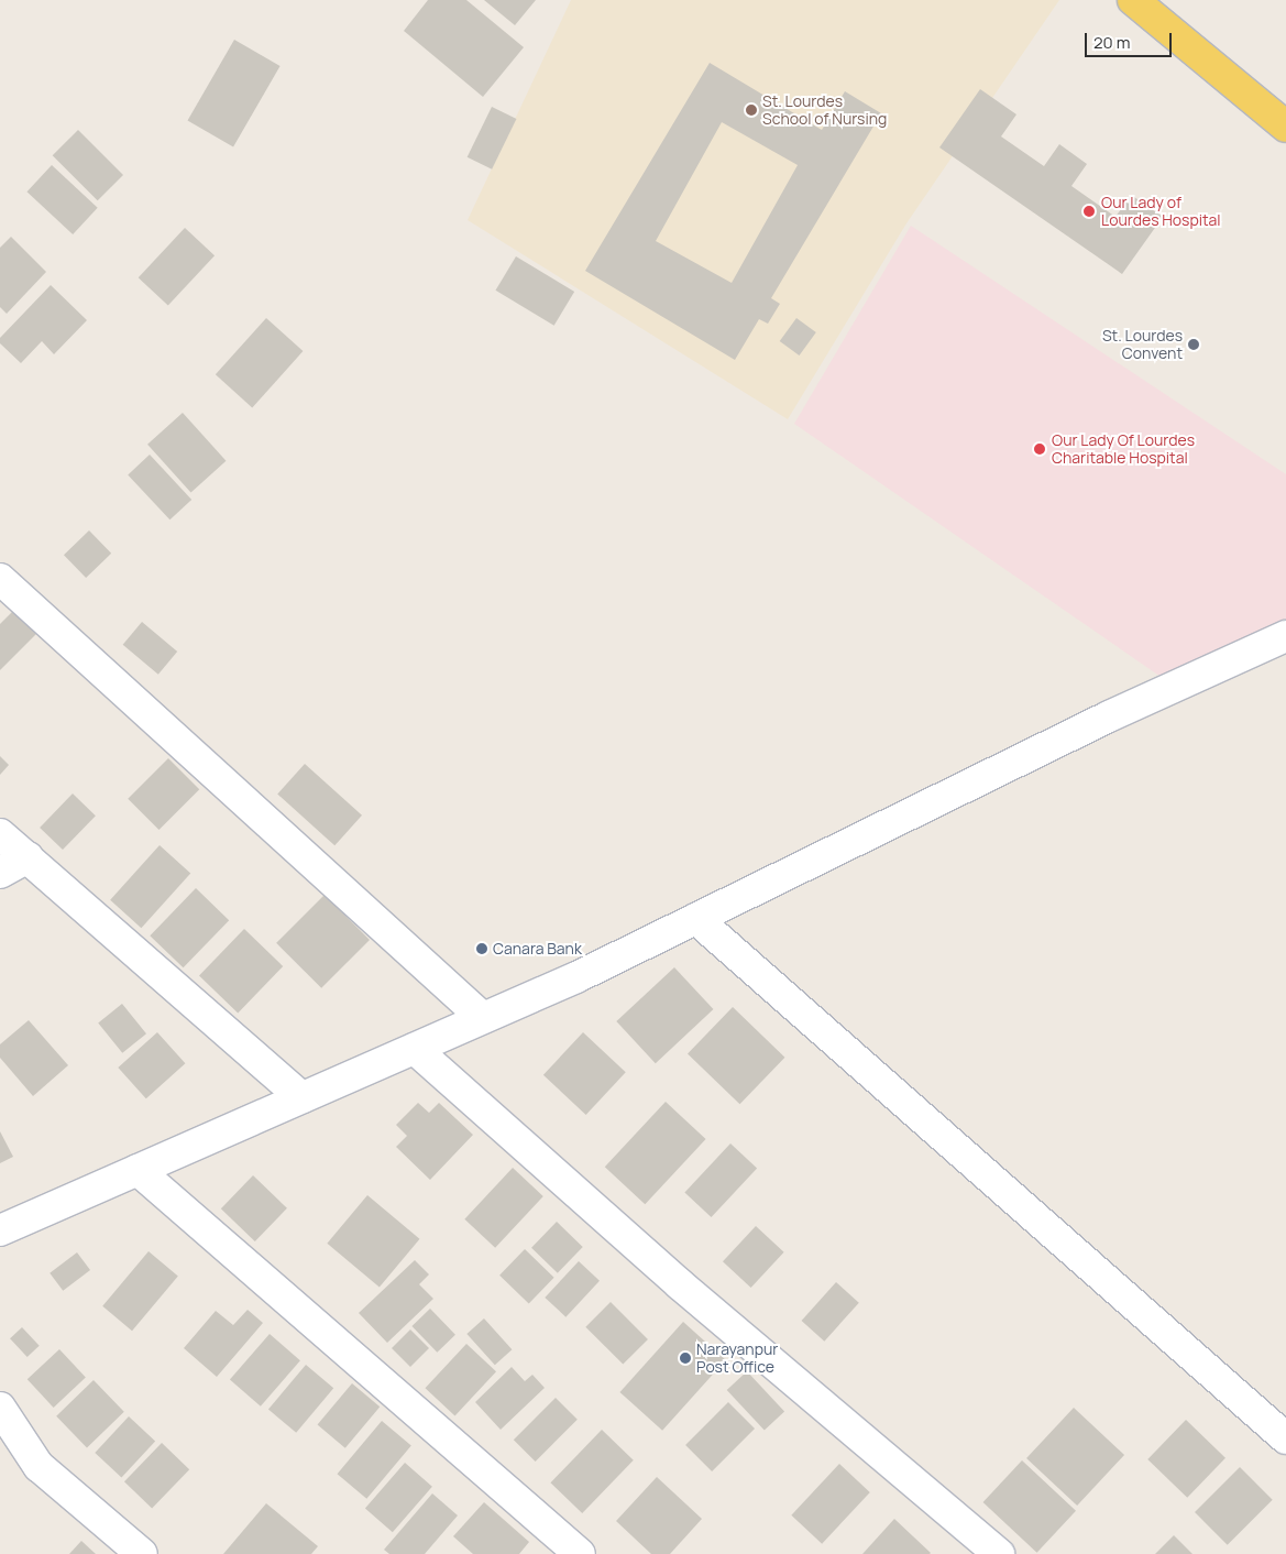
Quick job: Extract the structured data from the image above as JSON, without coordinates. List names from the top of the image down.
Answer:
{
  "places": [
    "St. Lourdes School of Nursing",
    "Our Lady of Lourdes Hospital",
    "St. Lourdes Convent",
    "Our Lady Of Lourdes Charitable Hospital",
    "Canara Bank",
    "Narayanpur Post Office"
  ],
  "scale_bar": "20 m"
}
